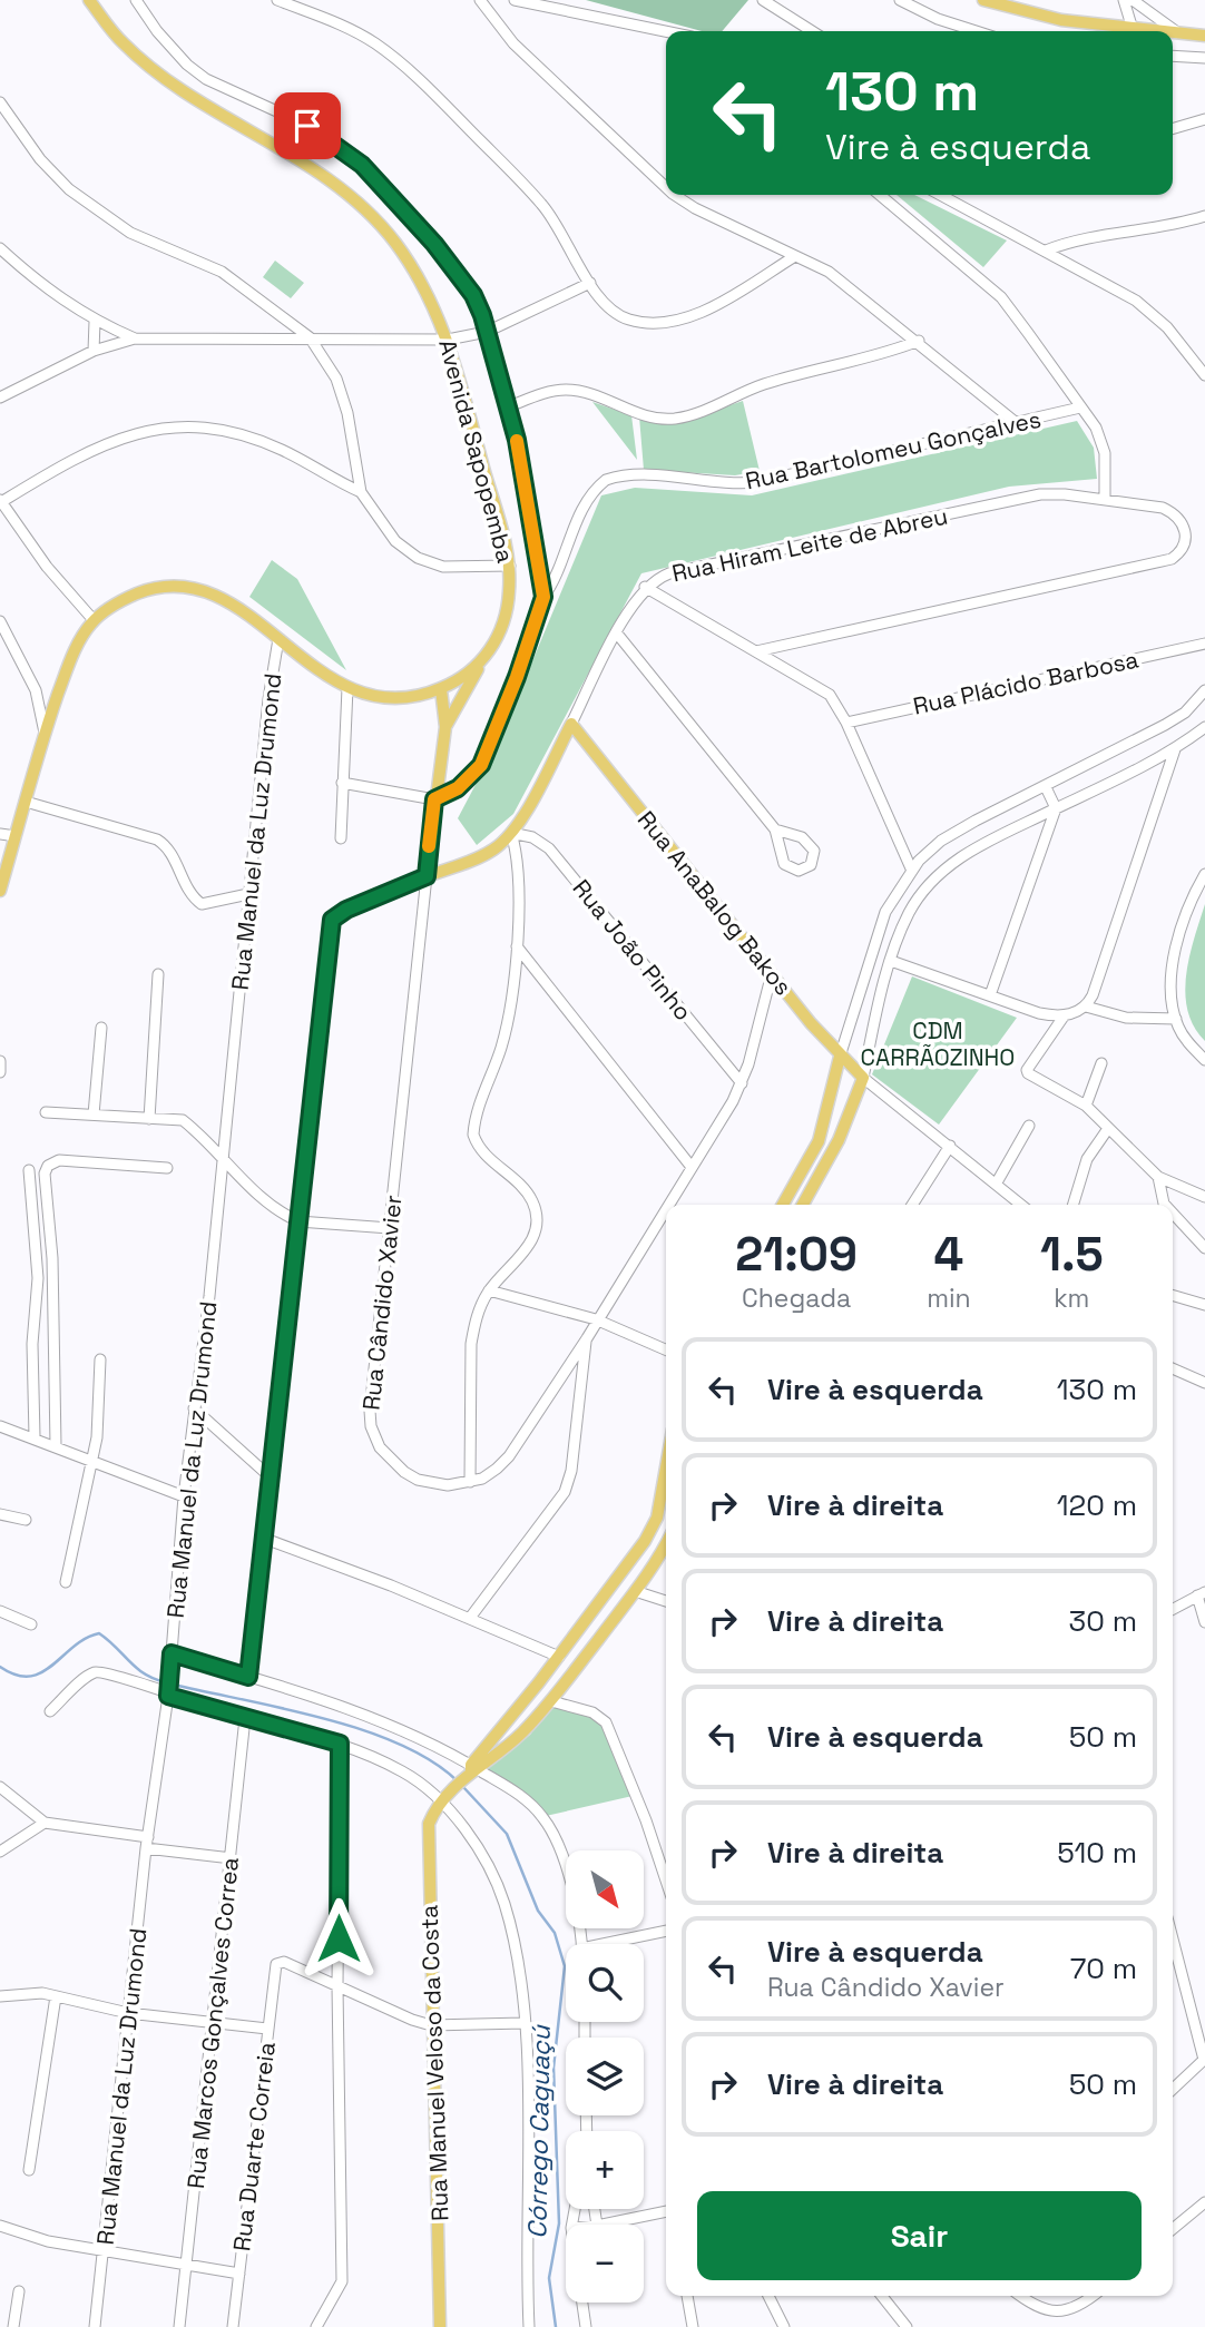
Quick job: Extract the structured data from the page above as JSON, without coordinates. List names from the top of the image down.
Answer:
{
  "streets": {
    "main road": [
      "Avenida Sapopemba",
      "Rua Hiram Leite de Abreu",
      "Rua AnaBalog Bakos",
      "Rua Cândido Xavier",
      "Rua Manuel Veloso da Costa"
    ],
    "street": [
      "Rua Bartolomeu Gonçalves",
      "Rua Plácido Barbosa",
      "Rua Manuel da Luz Drumond",
      "Rua João Pinho",
      "Rua Marcos Gonçalves Correa",
      "Rua Duarte Correia"
    ]
  },
  "crossings": [
    ["Rua Bartolomeu Gonçalves", "Avenida Sapopemba"],
    ["Avenida Sapopemba", "Rua Manuel da Luz Drumond"],
    ["Avenida Sapopemba", "Rua Cândido Xavier"],
    ["Rua Hiram Leite de Abreu", "Rua AnaBalog Bakos"],
    ["Rua Hiram Leite de Abreu", "Rua João Pinho"],
    ["Rua Hiram Leite de Abreu", "Rua Cândido Xavier"]
  ],
  "water": ["Córrego Caguaçú"],
  "parks": ["CDM CARRÃOZINHO"],
  "north": "bottom right",
  "page": {
    "turn": ["130 m", "Vire à esquerda"],
    "eta": [
      "21:09",
      "Chegada",
      "4",
      "min",
      "1.5",
      "km"
    ],
    "list": [
      {
        "name": "Vire à esquerda",
        "value": "130 m"
      },
      {
        "name": "Vire à direita",
        "value": "120 m"
      },
      {
        "name": "Vire à direita",
        "value": "30 m"
      },
      {
        "name": "Vire à esquerda",
        "value": "50 m"
      },
      {
        "name": "Vire à direita",
        "value": "510 m"
      },
      {
        "name": "Vire à esquerda",
        "note": "Rua Cândido Xavier",
        "value": "70 m"
      },
      {
        "name": "Vire à direita",
        "value": "50 m"
      }
    ],
    "map_buttons": ["+", "−"],
    "buttons": "Sair"
  }
}
